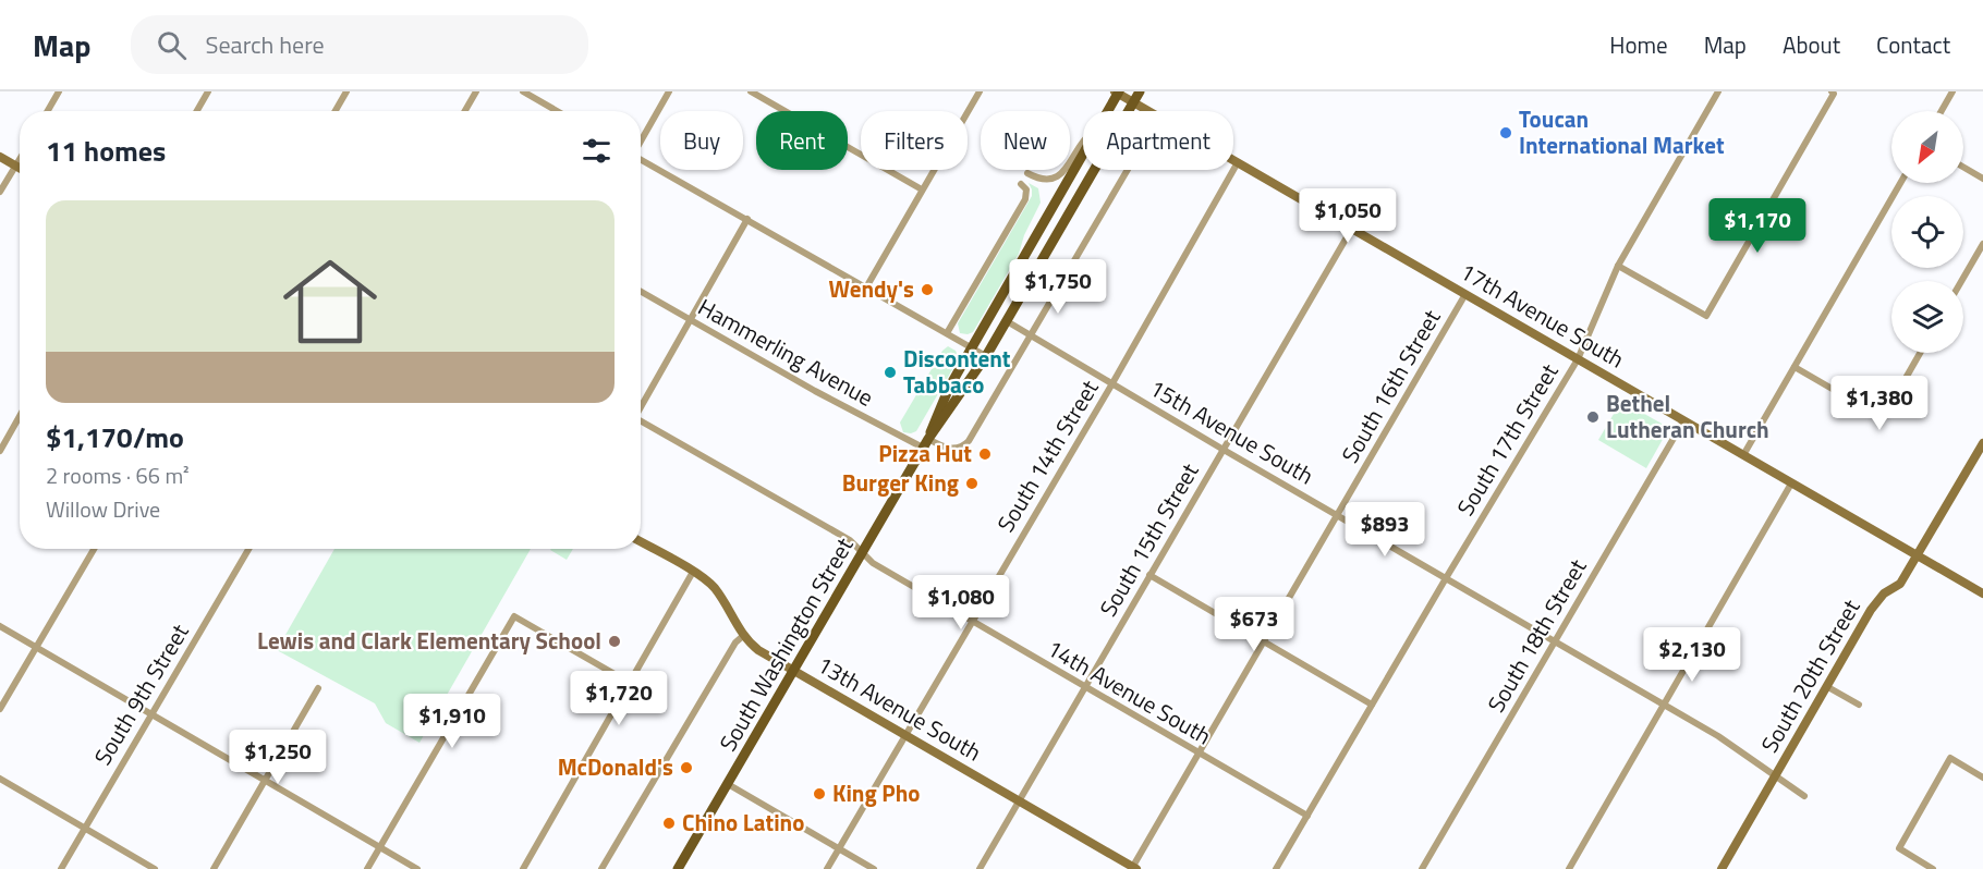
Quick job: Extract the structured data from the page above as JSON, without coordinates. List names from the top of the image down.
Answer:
{
  "streets": {
    "main road": ["South Washington Street"],
    "street": [
      "17th Avenue South",
      "Hammerling Avenue",
      "South 16th Street",
      "15th Avenue South",
      "South 17th Street",
      "South 14th Street",
      "South 15th Street",
      "South 18th Street",
      "South 20th Street",
      "14th Avenue South",
      "South 9th Street",
      "13th Avenue South"
    ]
  },
  "crossings": [
    ["17th Avenue South", "South 16th Street"],
    ["17th Avenue South", "South 17th Street"],
    ["17th Avenue South", "South 14th Street"],
    ["17th Avenue South", "South 15th Street"],
    ["17th Avenue South", "South 18th Street"],
    ["17th Avenue South", "South Washington Street"],
    ["17th Avenue South", "South 20th Street"],
    ["Hammerling Avenue", "15th Avenue South"],
    ["Hammerling Avenue", "South Washington Street"],
    ["South 16th Street", "15th Avenue South"],
    ["South 16th Street", "14th Avenue South"],
    ["South 16th Street", "13th Avenue South"],
    ["15th Avenue South", "South 17th Street"],
    ["15th Avenue South", "South 14th Street"],
    ["15th Avenue South", "South 15th Street"],
    ["15th Avenue South", "South 18th Street"],
    ["15th Avenue South", "South Washington Street"],
    ["15th Avenue South", "South 20th Street"],
    ["South 17th Street", "14th Avenue South"],
    ["South 14th Street", "14th Avenue South"],
    ["South 14th Street", "13th Avenue South"],
    ["South 15th Street", "14th Avenue South"],
    ["South 15th Street", "13th Avenue South"],
    ["South Washington Street", "14th Avenue South"],
    ["South Washington Street", "13th Avenue South"]
  ],
  "places": [
    "Toucan International Market",
    "Wendy's",
    "Discontent Tabbaco",
    "Bethel Lutheran Church",
    "Pizza Hut",
    "Burger King",
    "Lewis and Clark Elementary School",
    "McDonald's",
    "King Pho",
    "Chino Latino"
  ],
  "north": "bottom left",
  "page": {
    "header": "Map",
    "search": "Search here",
    "nav": [
      "Home",
      "Map",
      "About",
      "Contact"
    ],
    "chip": [
      "Buy",
      "Rent",
      "Filters",
      "New",
      "Apartment"
    ],
    "heading": "11 homes",
    "price": [
      "$1,050",
      "$1,170",
      "$1,750",
      "$1,380",
      "$893",
      "$1,080",
      "$673",
      "$2,130",
      "$1,720",
      "$1,910",
      "$1,250"
    ],
    "list": [
      {
        "name": "$1,170/mo",
        "note": "2 rooms · 66 m² · Willow Drive"
      }
    ]
  }
}
